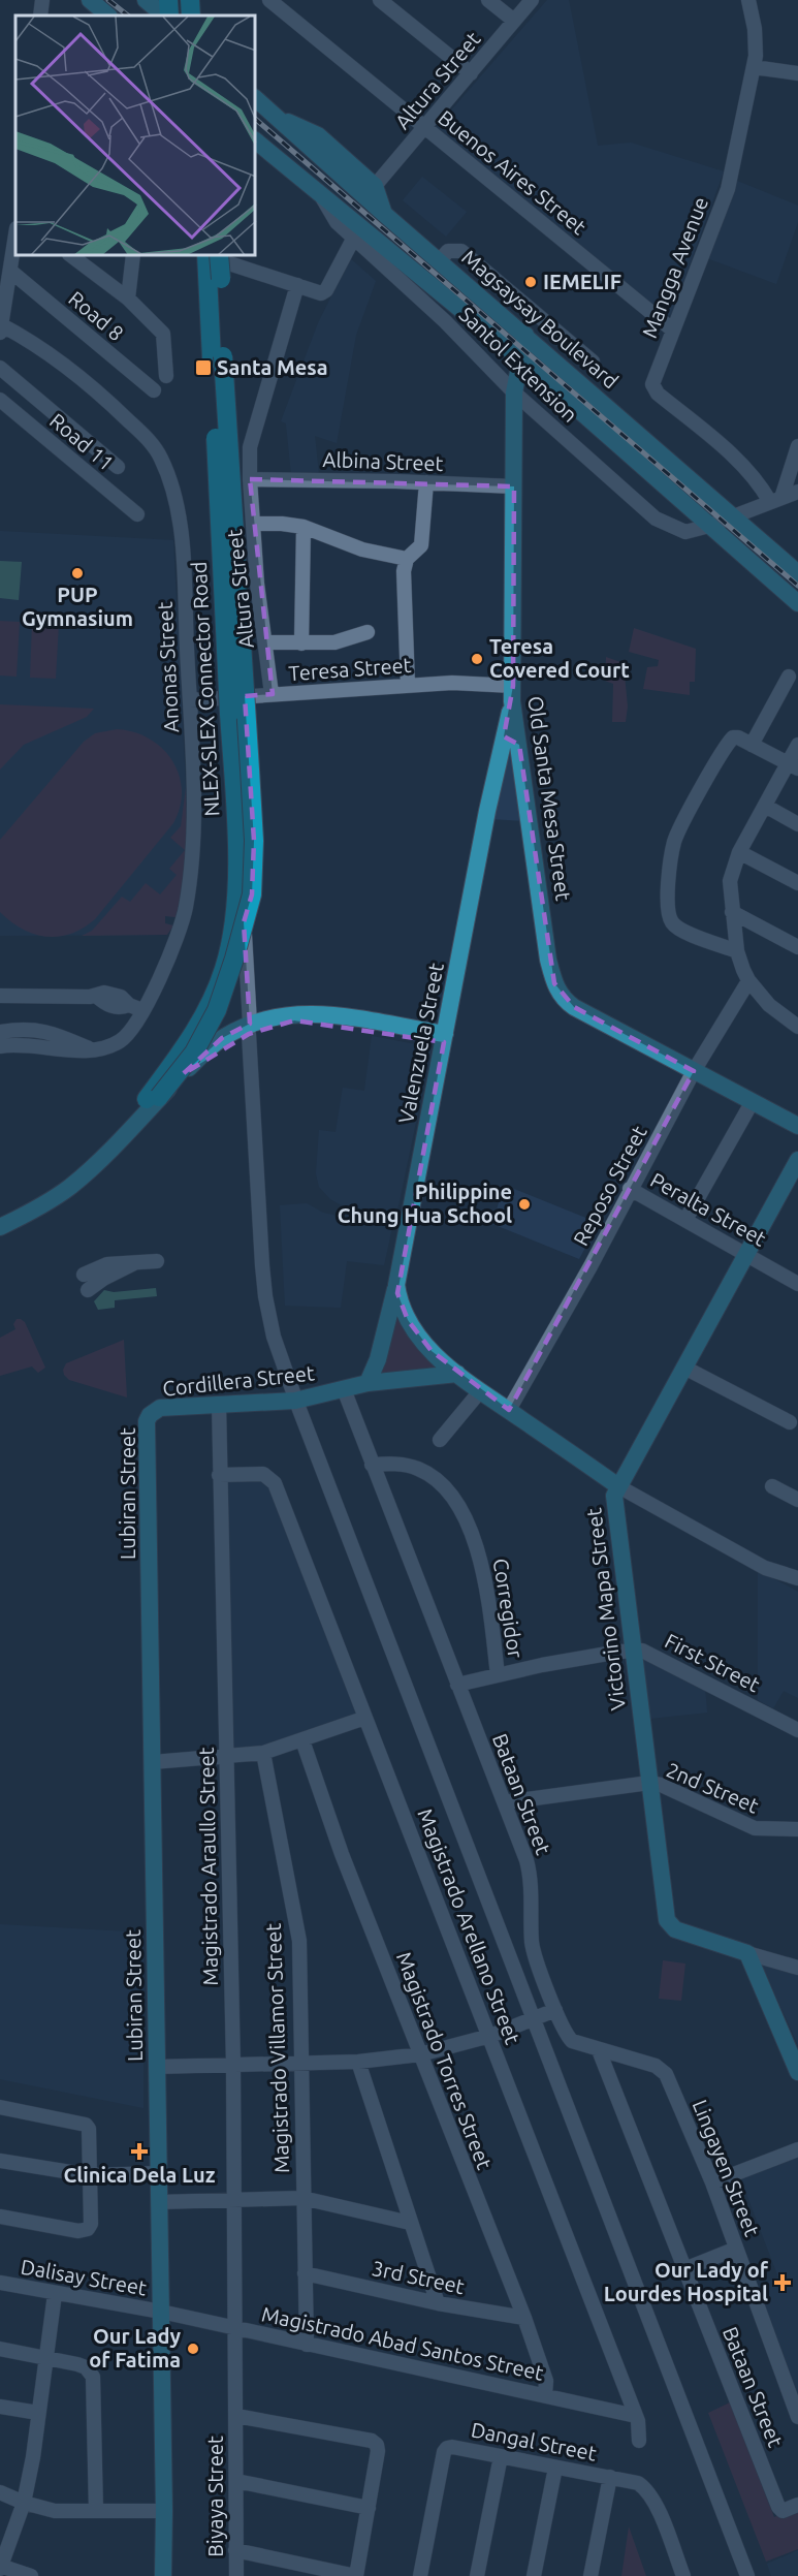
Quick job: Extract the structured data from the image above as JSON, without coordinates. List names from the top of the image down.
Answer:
{
  "streets": {
    "highway": ["NLEX-SLEX Connector Road"],
    "main road": [
      "Magsaysay Boulevard",
      "Old Santa Mesa Street",
      "Valenzuela Street",
      "Cordillera Street",
      "Lubiran Street",
      "Victorino Mapa Street"
    ],
    "street": [
      "Altura Street",
      "Buenos Aires Street",
      "Mangga Avenue",
      "Road 8",
      "Santol Extension",
      "Road 11",
      "Albina Street",
      "Anonas Street",
      "Teresa Street",
      "Reposo Street",
      "Peralta Street",
      "Corregidor",
      "First Street",
      "2nd Street",
      "Bataan Street",
      "Magistrado Araullo Street",
      "Magistrado Arellano Street",
      "Magistrado Villamor Street",
      "Magistrado Torres Street",
      "Lingayen Street",
      "Dalisay Street",
      "3rd Street",
      "Magistrado Abad Santos Street",
      "Dangal Street",
      "Biyaya Street"
    ]
  },
  "crossings": [
    ["Altura Street", "Buenos Aires Street"],
    ["Altura Street", "Albina Street"],
    ["Altura Street", "Teresa Street"],
    ["Buenos Aires Street", "Mangga Avenue"],
    ["Mangga Avenue", "Santol Extension"],
    ["Magsaysay Boulevard", "Santol Extension"],
    ["Magsaysay Boulevard", "Old Santa Mesa Street"],
    ["Santol Extension", "Old Santa Mesa Street"],
    ["Albina Street", "Old Santa Mesa Street"],
    ["Anonas Street", "Teresa Street"],
    ["Teresa Street", "Old Santa Mesa Street"],
    ["Old Santa Mesa Street", "Valenzuela Street"],
    ["Old Santa Mesa Street", "Reposo Street"],
    ["Valenzuela Street", "Reposo Street"],
    ["Valenzuela Street", "Victorino Mapa Street"],
    ["Reposo Street", "Peralta Street"],
    ["Peralta Street", "Victorino Mapa Street"],
    ["Cordillera Street", "Lubiran Street"],
    ["Cordillera Street", "Bataan Street"],
    ["Cordillera Street", "Magistrado Araullo Street"],
    ["Lubiran Street", "Dalisay Street"],
    ["Lubiran Street", "Magistrado Abad Santos Street"],
    ["Corregidor", "First Street"],
    ["Corregidor", "Bataan Street"],
    ["Victorino Mapa Street", "First Street"],
    ["Victorino Mapa Street", "2nd Street"],
    ["First Street", "Bataan Street"],
    ["2nd Street", "Bataan Street"],
    ["Bataan Street", "Lingayen Street"],
    ["Magistrado Araullo Street", "Magistrado Arellano Street"],
    ["Magistrado Araullo Street", "Magistrado Abad Santos Street"],
    ["Magistrado Araullo Street", "Biyaya Street"],
    ["Magistrado Arellano Street", "Magistrado Abad Santos Street"],
    ["Magistrado Villamor Street", "3rd Street"],
    ["Magistrado Villamor Street", "Magistrado Abad Santos Street"],
    ["Magistrado Torres Street", "3rd Street"],
    ["Magistrado Torres Street", "Magistrado Abad Santos Street"],
    ["Dalisay Street", "Magistrado Abad Santos Street"],
    ["Magistrado Abad Santos Street", "Biyaya Street"]
  ],
  "places": {
    "other": [
      "IEMELIF",
      "PUP Gymnasium",
      "Teresa Covered Court",
      "Philippine Chung Hua School",
      "Our Lady of Fatima"
    ],
    "transit": ["Santa Mesa"],
    "health": ["Clinica Dela Luz", "Our Lady of Lourdes Hospital"]
  }
}
